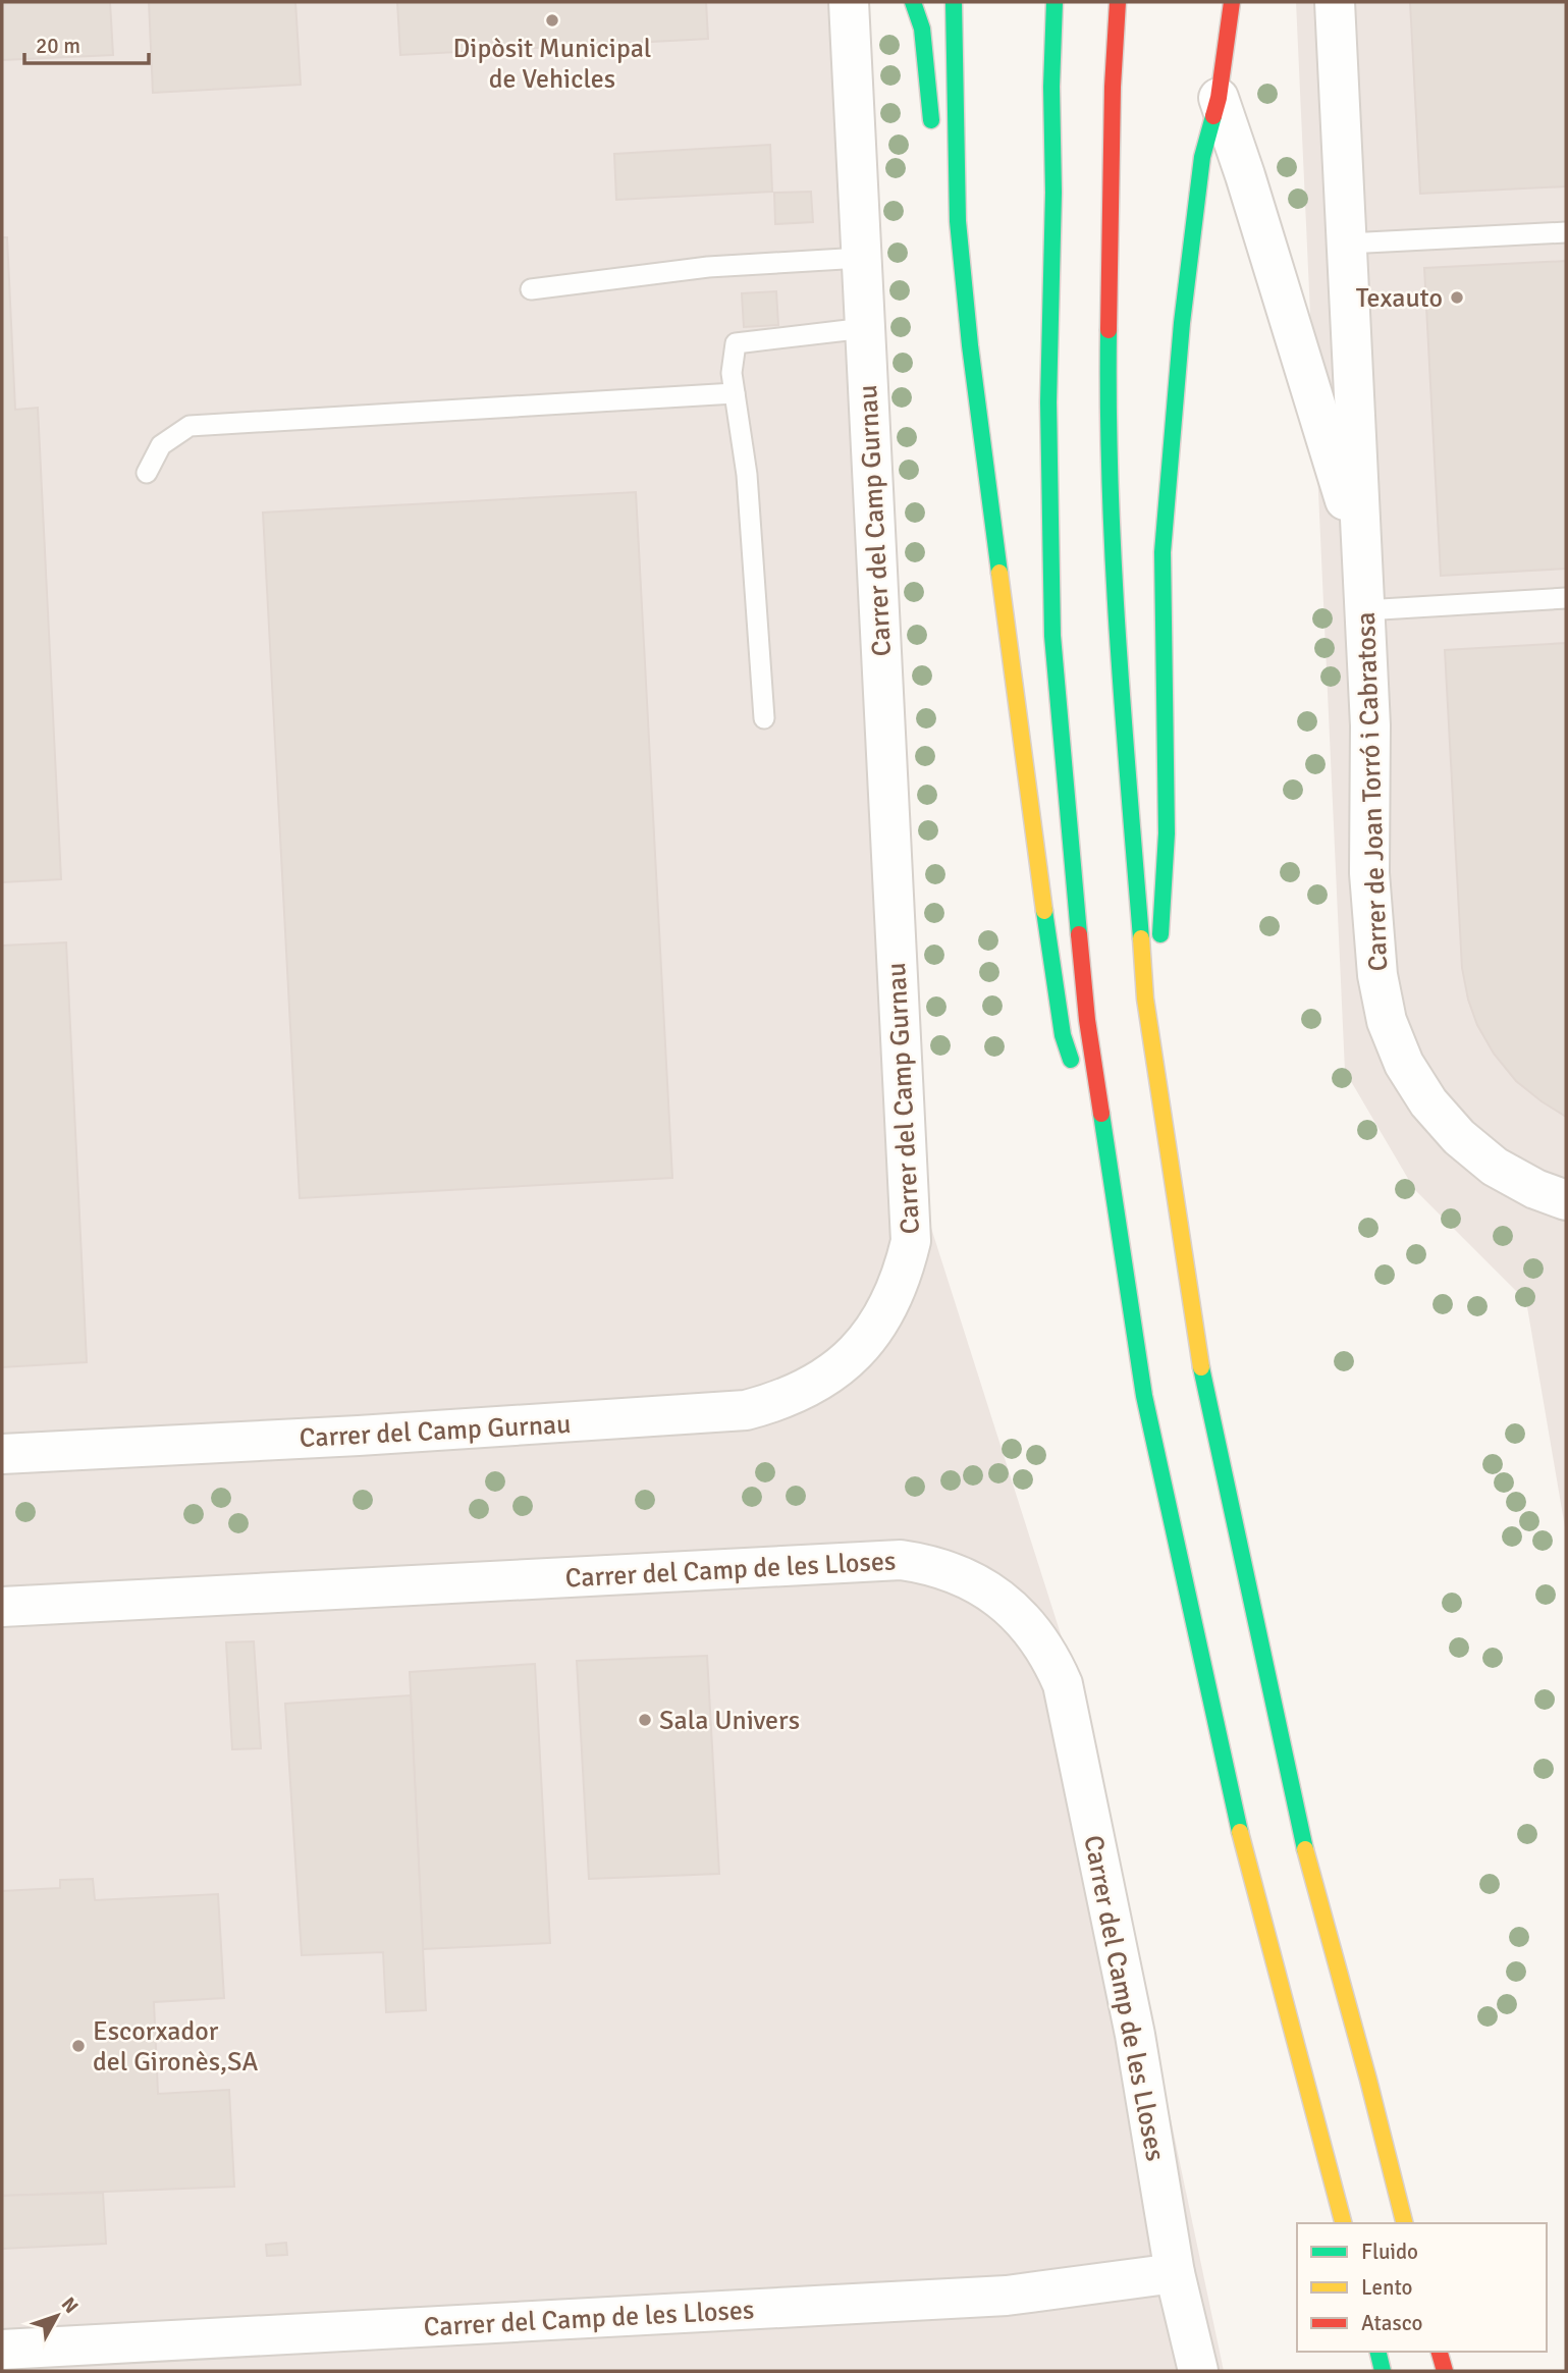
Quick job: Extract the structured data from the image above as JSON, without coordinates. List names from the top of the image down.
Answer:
{
  "streets": {
    "street": ["Carrer del Camp Gurnau", "Carrer de Joan Torró i Cabratosa", "Carrer del Camp de les Lloses"]
  },
  "places": [
    "Dipòsit Municipal de Vehicles",
    "Texauto",
    "Sala Univers",
    "Escorxador del Gironès,SA"
  ],
  "legend": ["Fluido", "Lento", "Atasco"],
  "scale_bar": "20 m",
  "north": "top right"
}
